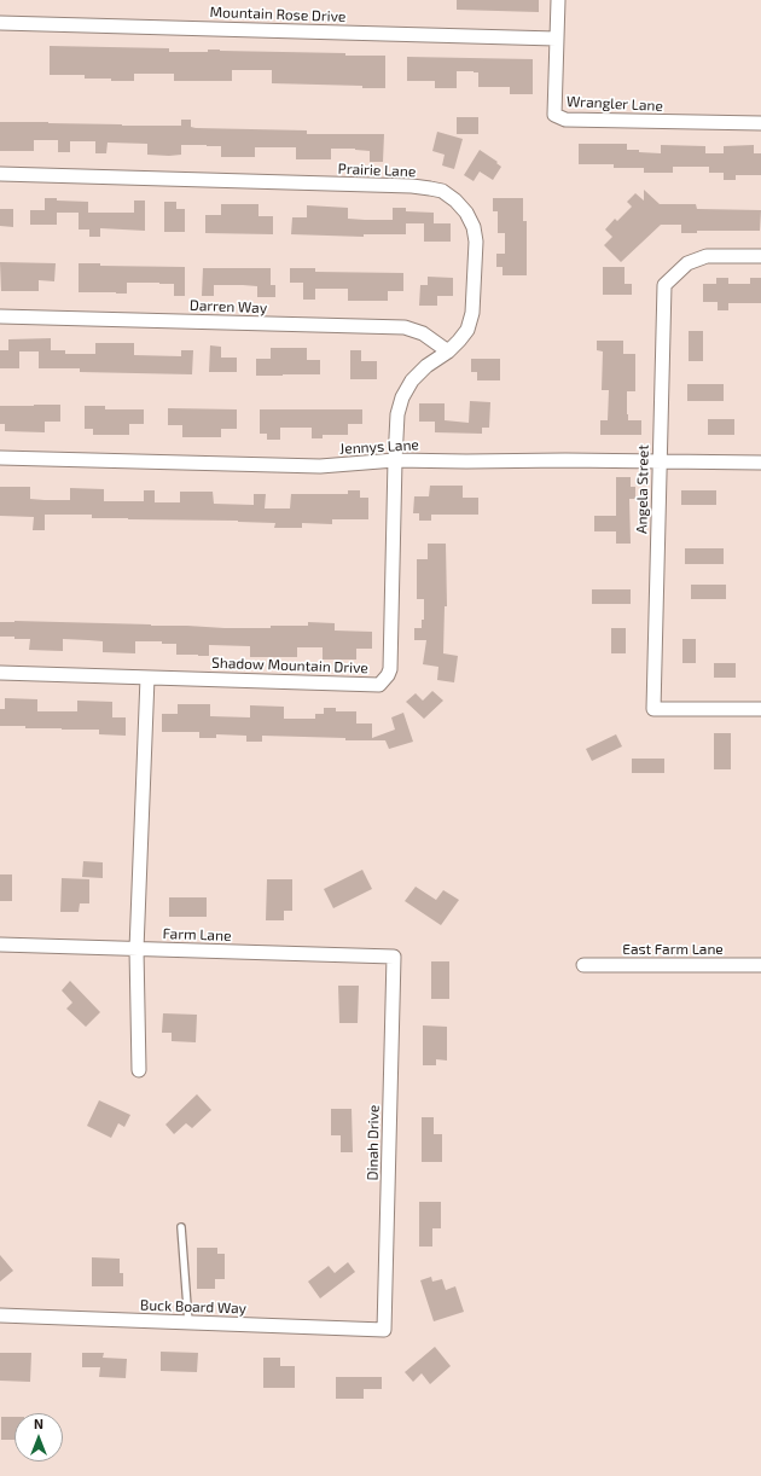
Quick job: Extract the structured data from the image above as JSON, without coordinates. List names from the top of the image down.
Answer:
{
  "streets": {
    "street": [
      "Mountain Rose Drive",
      "Wrangler Lane",
      "Prairie Lane",
      "Darren Way",
      "Jennys Lane",
      "Angela Street",
      "Shadow Mountain Drive",
      "Farm Lane",
      "East Farm Lane",
      "Dinah Drive",
      "Buck Board Way"
    ]
  },
  "crossings": [
    ["Mountain Rose Drive", "Wrangler Lane"],
    ["Prairie Lane", "Darren Way"],
    ["Prairie Lane", "Jennys Lane"],
    ["Prairie Lane", "Shadow Mountain Drive"],
    ["Jennys Lane", "Angela Street"],
    ["Jennys Lane", "Shadow Mountain Drive"],
    ["Farm Lane", "Dinah Drive"],
    ["Dinah Drive", "Buck Board Way"]
  ],
  "north": "top"
}
